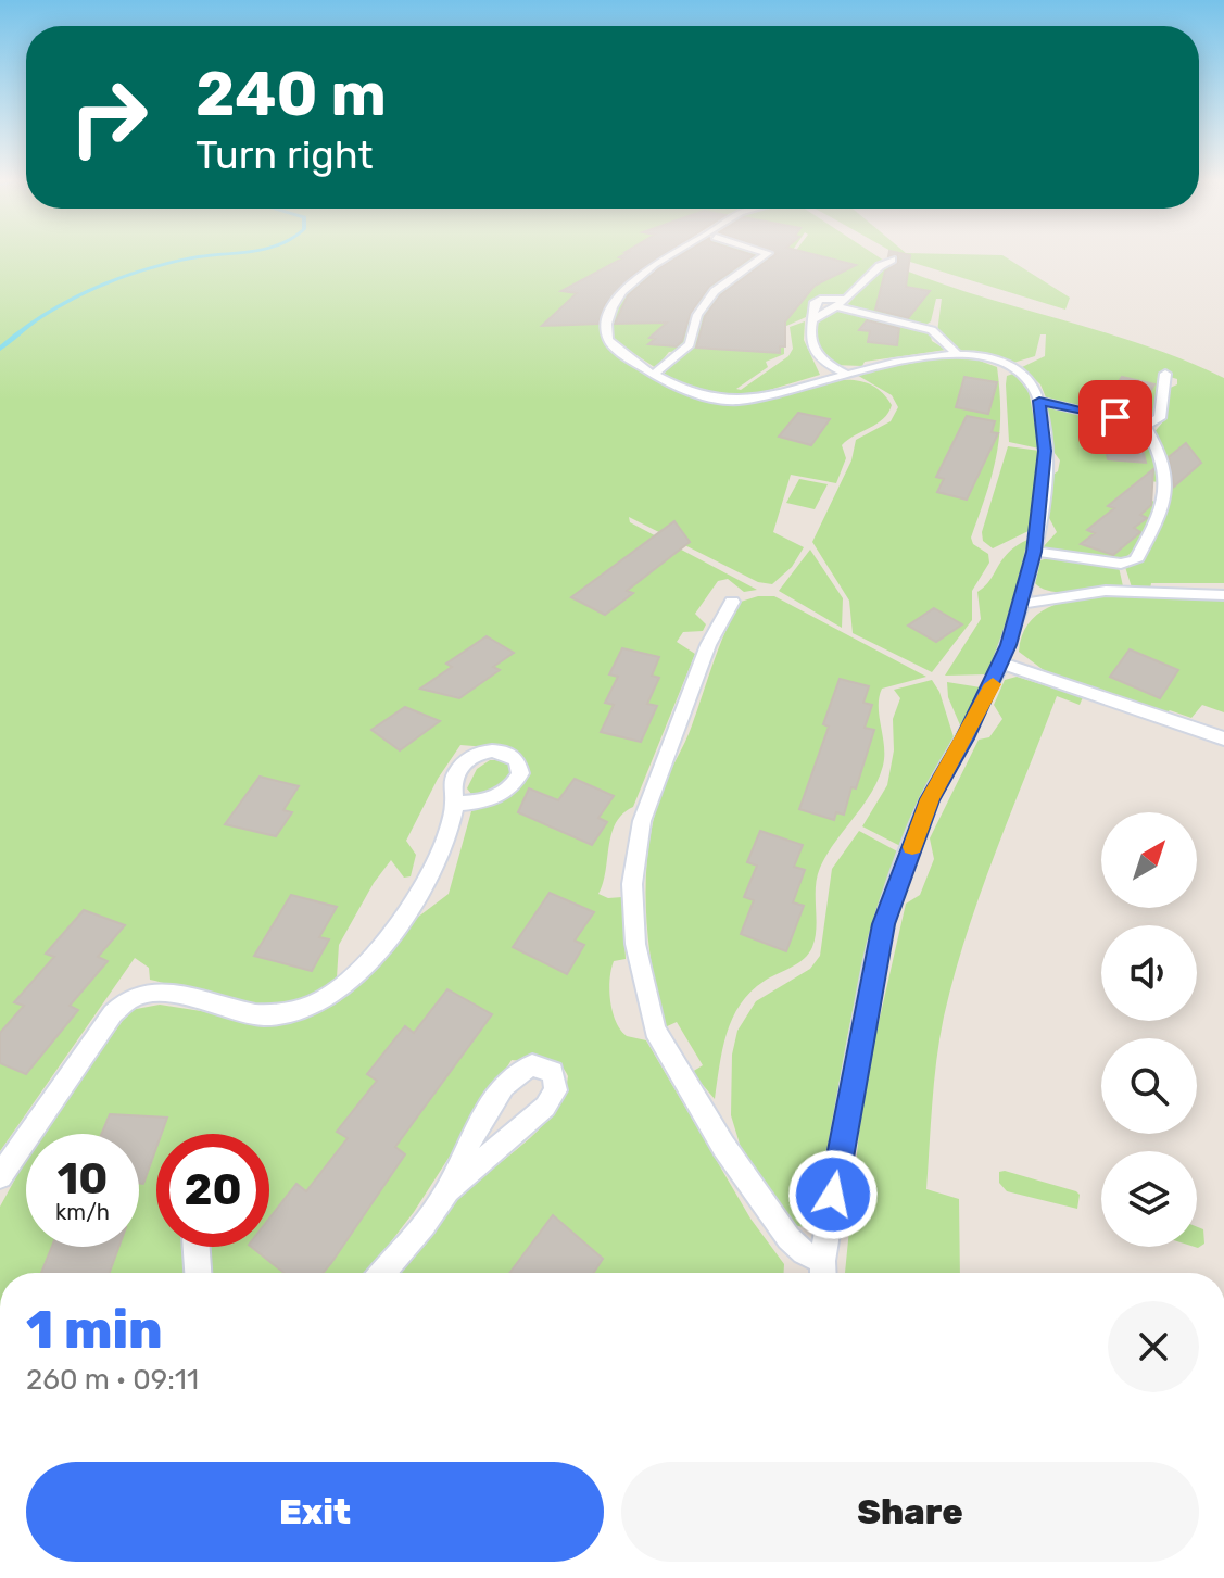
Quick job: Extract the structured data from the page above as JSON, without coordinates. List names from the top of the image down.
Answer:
{
  "north": "top right",
  "page": {
    "turn": ["240 m", "Turn right"],
    "speed": "10 km/h",
    "limit": "20",
    "heading": ["1 min", "260 m · 09:11"],
    "buttons": ["Exit", "Share"]
  }
}
